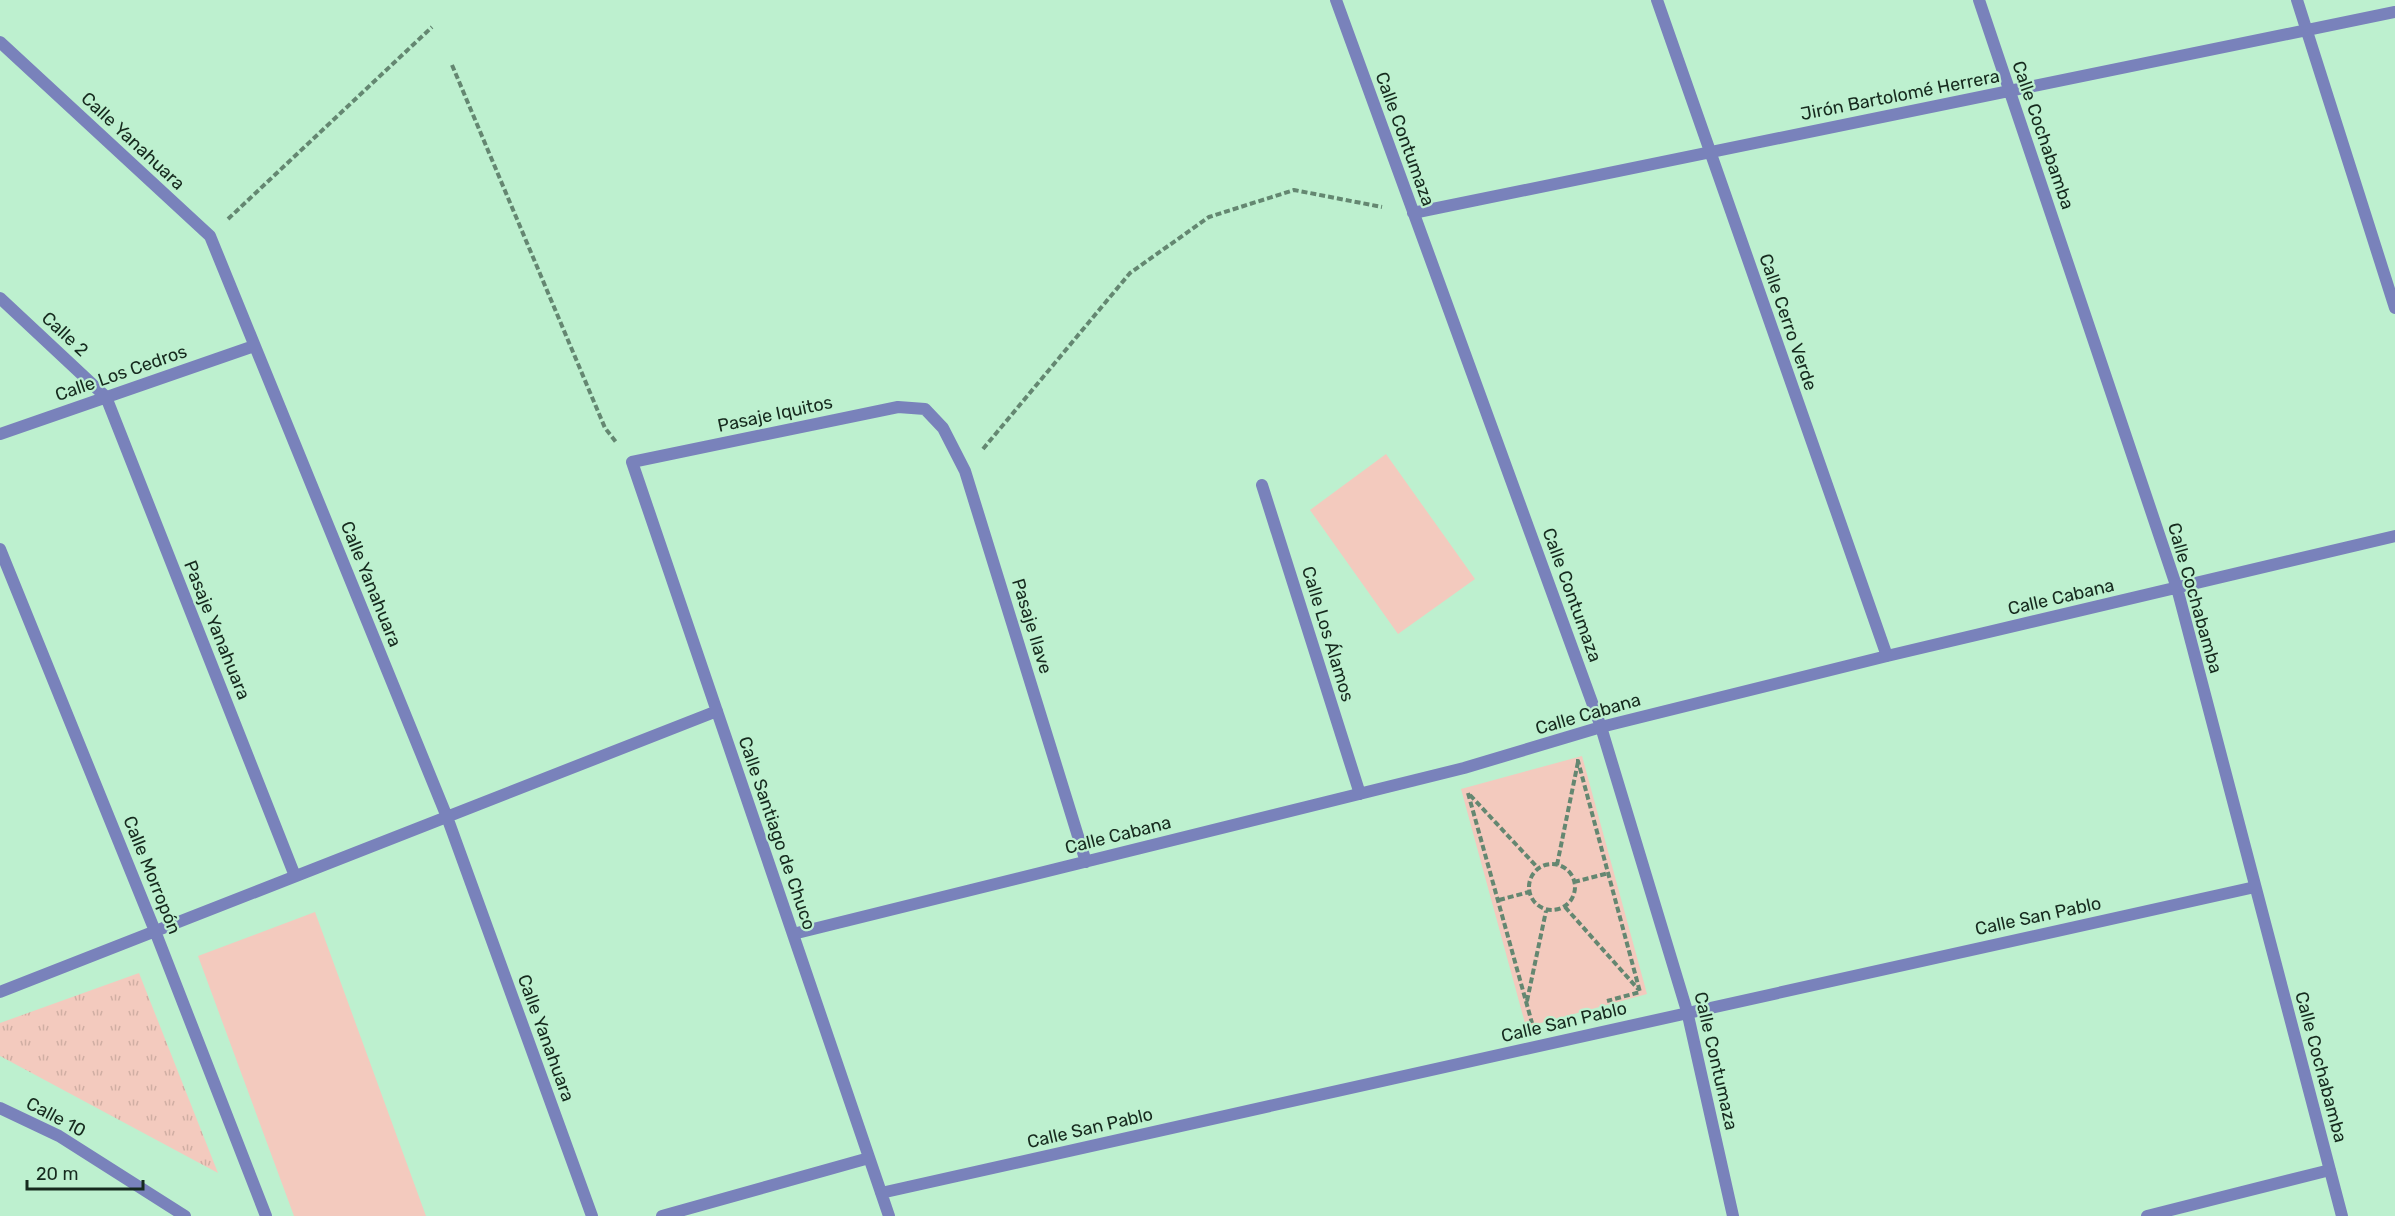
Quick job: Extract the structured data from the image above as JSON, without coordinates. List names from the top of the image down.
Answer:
{
  "streets": {
    "street": [
      "Jirón Bartolomé Herrera",
      "Calle Cochabamba",
      "Calle Contumaza",
      "Calle Yanahuara",
      "Calle Cerro Verde",
      "Calle 2",
      "Calle Los Cedros",
      "Pasaje Iquitos",
      "Calle Cabana",
      "Pasaje Ilave",
      "Pasaje Yanahuara",
      "Calle Los Álamos",
      "Calle Santiago de Chuco",
      "Calle Morropón",
      "Calle San Pablo",
      "Calle 10"
    ]
  },
  "crossings": [
    ["Jirón Bartolomé Herrera", "Calle Cochabamba"],
    ["Jirón Bartolomé Herrera", "Calle Contumaza"],
    ["Jirón Bartolomé Herrera", "Calle Cerro Verde"],
    ["Calle Cochabamba", "Calle Cabana"],
    ["Calle Cochabamba", "Calle San Pablo"],
    ["Calle Contumaza", "Calle Cabana"],
    ["Calle Contumaza", "Calle San Pablo"],
    ["Calle Yanahuara", "Calle Los Cedros"],
    ["Calle Cerro Verde", "Calle Cabana"],
    ["Calle 2", "Calle Los Cedros"],
    ["Calle 2", "Pasaje Yanahuara"],
    ["Calle Los Cedros", "Pasaje Yanahuara"],
    ["Pasaje Iquitos", "Pasaje Ilave"],
    ["Pasaje Iquitos", "Calle Santiago de Chuco"],
    ["Calle Cabana", "Pasaje Ilave"],
    ["Calle Cabana", "Calle Los Álamos"],
    ["Calle Cabana", "Calle Santiago de Chuco"],
    ["Calle Santiago de Chuco", "Calle San Pablo"]
  ],
  "scale_bar": "20 m"
}
